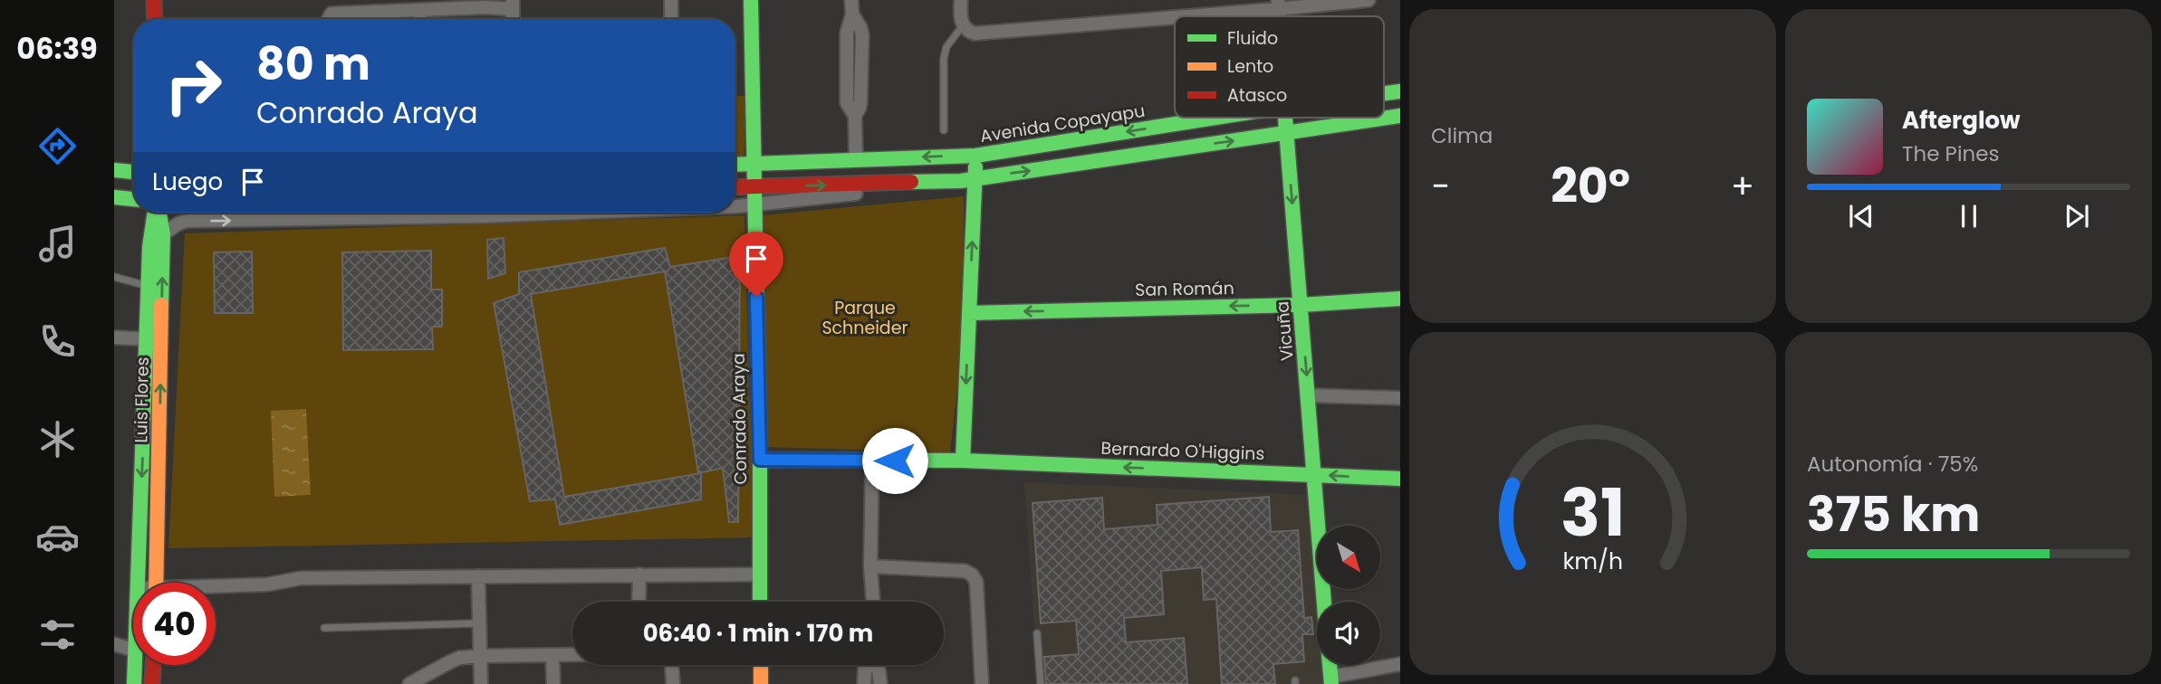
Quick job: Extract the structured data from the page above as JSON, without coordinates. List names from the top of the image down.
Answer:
{
  "streets": {
    "main road": [
      "Avenida Copayapu",
      "San Román",
      "Vicuña",
      "Luis Flores",
      "Conrado Araya",
      "Bernardo O'Higgins"
    ]
  },
  "crossings": [
    ["Avenida Copayapu", "Conrado Araya"],
    ["San Román", "Vicuña"],
    ["Vicuña", "Bernardo O'Higgins"],
    ["Conrado Araya", "Bernardo O'Higgins"]
  ],
  "one_way": ["San Román", "Vicuña", "Bernardo O'Higgins"],
  "parks": ["Parque Schneider"],
  "legend": ["Fluido", "Lento", "Atasco"],
  "north": "bottom right",
  "page": {
    "tabs": "06:39",
    "tile": [
      "Clima",
      ["Autonomía · 75%", "375 km"]
    ],
    "turn": ["80 m", "Conrado Araya"],
    "song": ["Afterglow", "The Pines"],
    "then": "Luego",
    "heat": ["−", "20°", "+"],
    "limit": "40",
    "trip": "06:40 · 1 min · 170 m",
    "gauge": ["31", "km/h"]
  }
}
